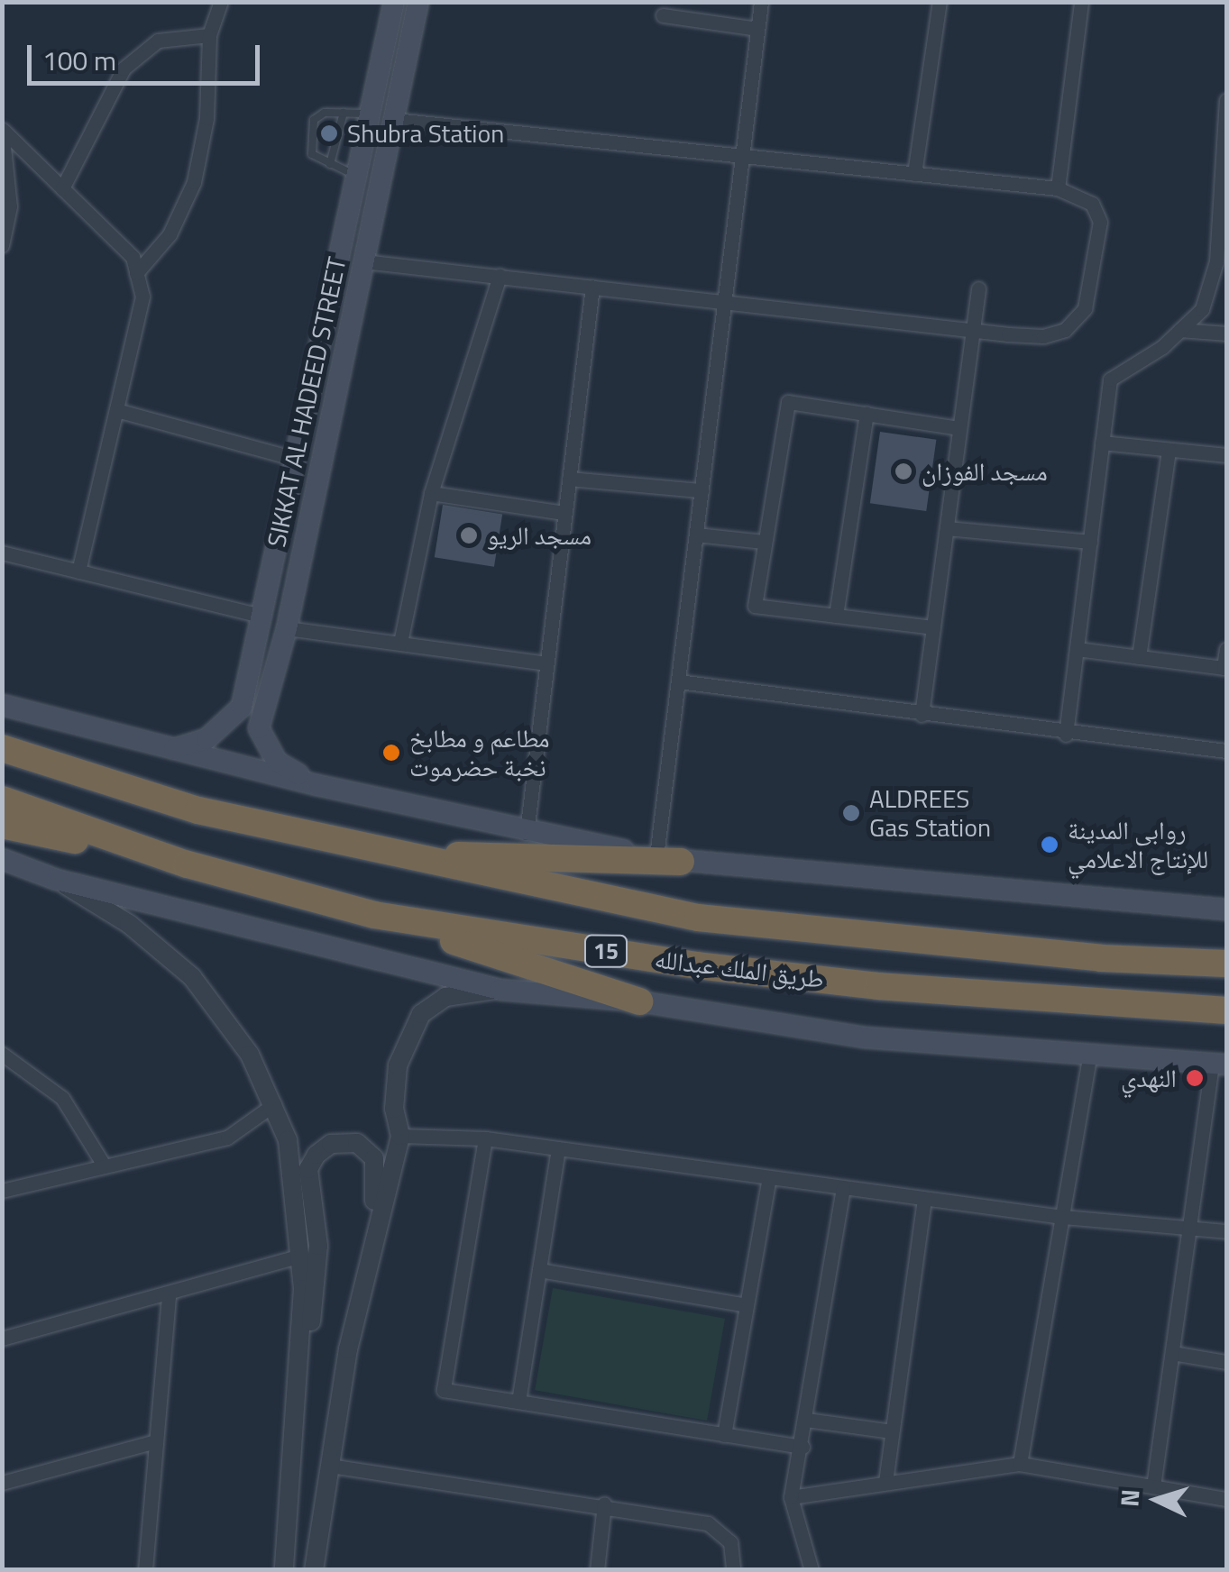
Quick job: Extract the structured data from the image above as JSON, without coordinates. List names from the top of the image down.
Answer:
{
  "streets": {
    "highway": ["15", "طريق الملك عبدالله"],
    "main road": ["SIKKAT AL HADEED STREET"]
  },
  "places": [
    "Shubra Station",
    "مسجد الفوزان",
    "مسجد الريو",
    "مطاعم و مطابخ نخبة حضرموت",
    "ALDREES Gas Station",
    "روابي المدينة للإنتاج الاعلامي",
    "النهدي"
  ],
  "scale_bar": "100 m",
  "north": "left"
}
